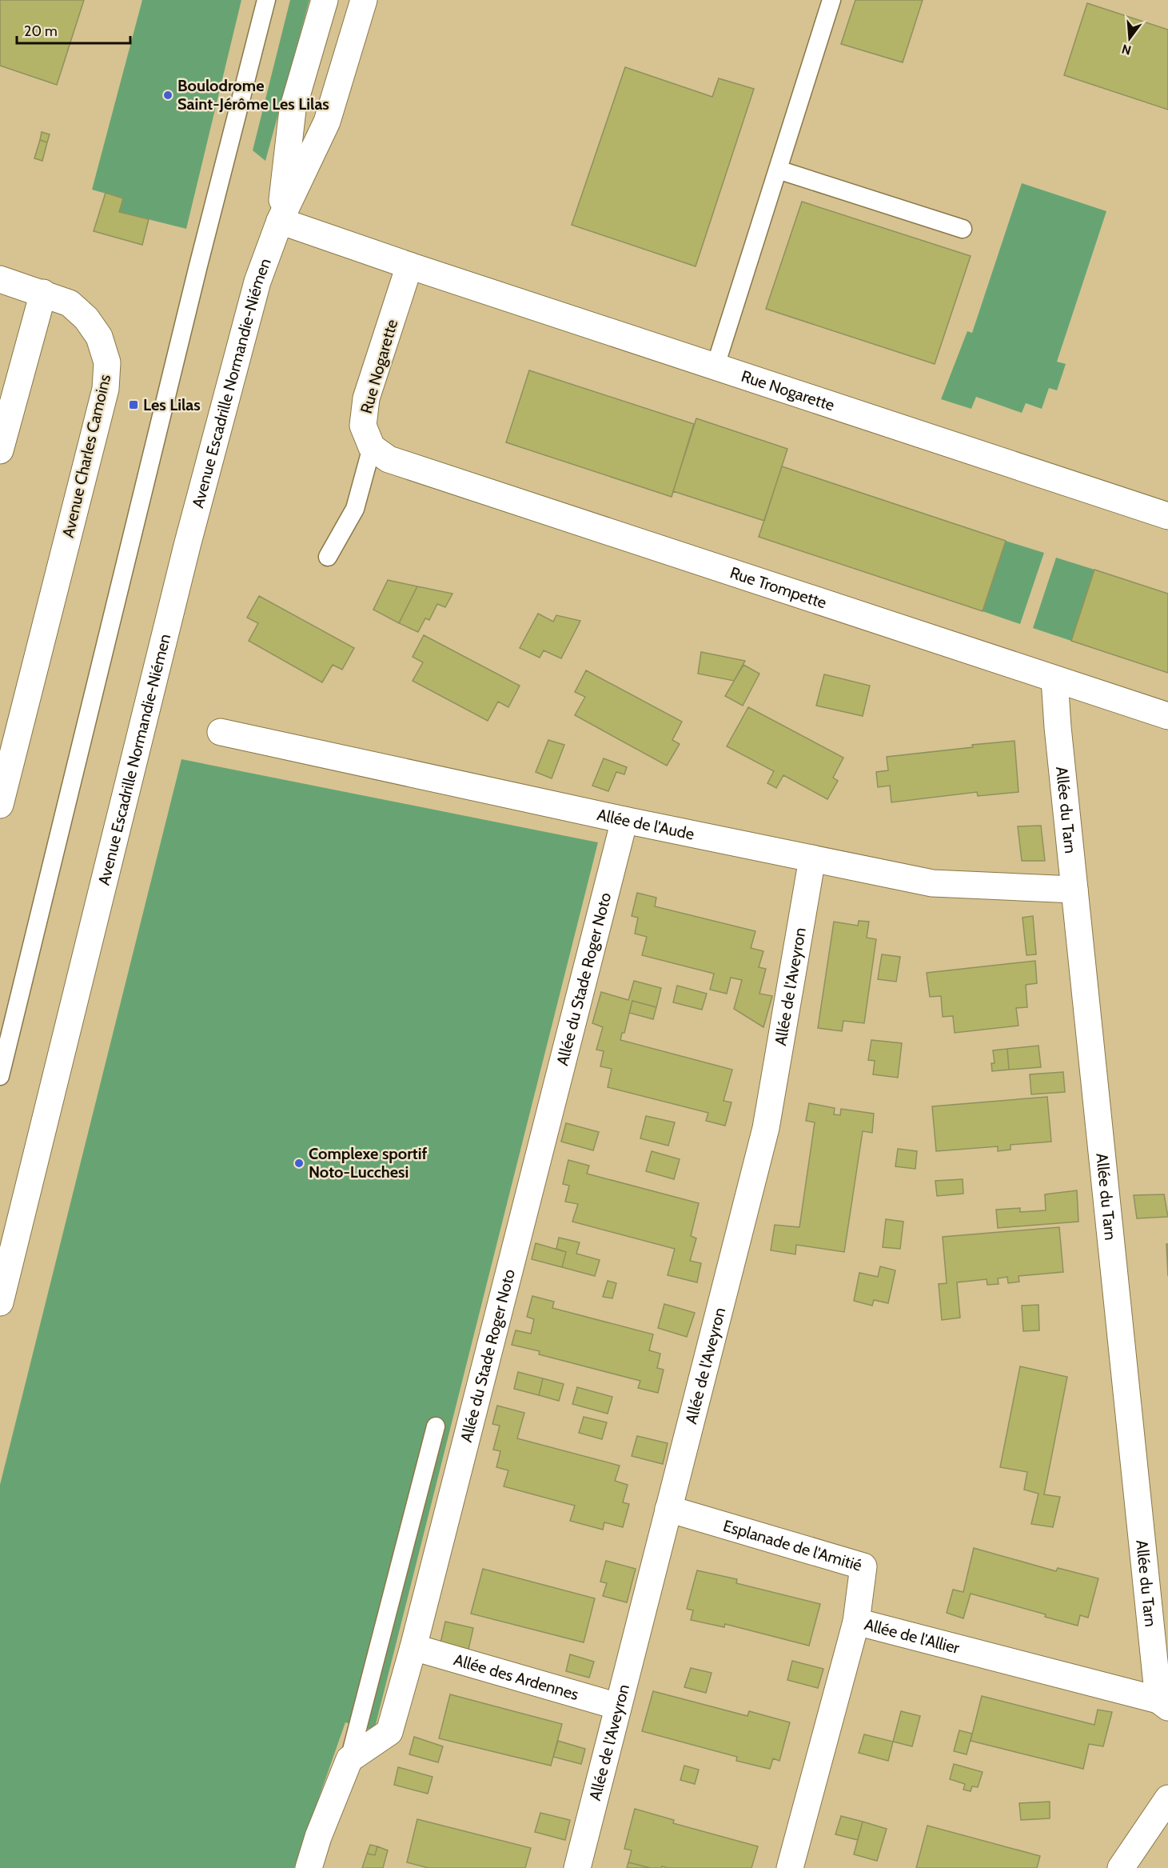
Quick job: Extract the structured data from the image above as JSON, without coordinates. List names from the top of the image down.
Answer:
{
  "streets": {
    "street": [
      "Rue Nogarette",
      "Avenue Escadrille Normandie-Niémen",
      "Avenue Charles Camoins",
      "Rue Trompette",
      "Allée du Tarn",
      "Allée de l'Aude",
      "Allée du Stade Roger Noto",
      "Allée de l'Aveyron",
      "Esplanade de l'Amitié",
      "Allée de l'Allier",
      "Allée des Ardennes"
    ]
  },
  "crossings": [
    ["Rue Nogarette", "Avenue Escadrille Normandie-Niémen"],
    ["Rue Nogarette", "Rue Trompette"],
    ["Rue Trompette", "Allée du Tarn"],
    ["Allée du Tarn", "Allée de l'Aude"],
    ["Allée du Tarn", "Allée de l'Allier"],
    ["Allée de l'Aude", "Allée du Stade Roger Noto"],
    ["Allée de l'Aude", "Allée de l'Aveyron"],
    ["Allée du Stade Roger Noto", "Allée des Ardennes"],
    ["Allée de l'Aveyron", "Esplanade de l'Amitié"],
    ["Allée de l'Aveyron", "Allée des Ardennes"],
    ["Esplanade de l'Amitié", "Allée de l'Allier"]
  ],
  "places": {
    "other": ["Boulodrome Saint-Jérôme Les Lilas", "Complexe sportif Noto-Lucchesi"],
    "transit": ["Les Lilas"]
  },
  "scale_bar": "20 m",
  "north": "bottom"
}
